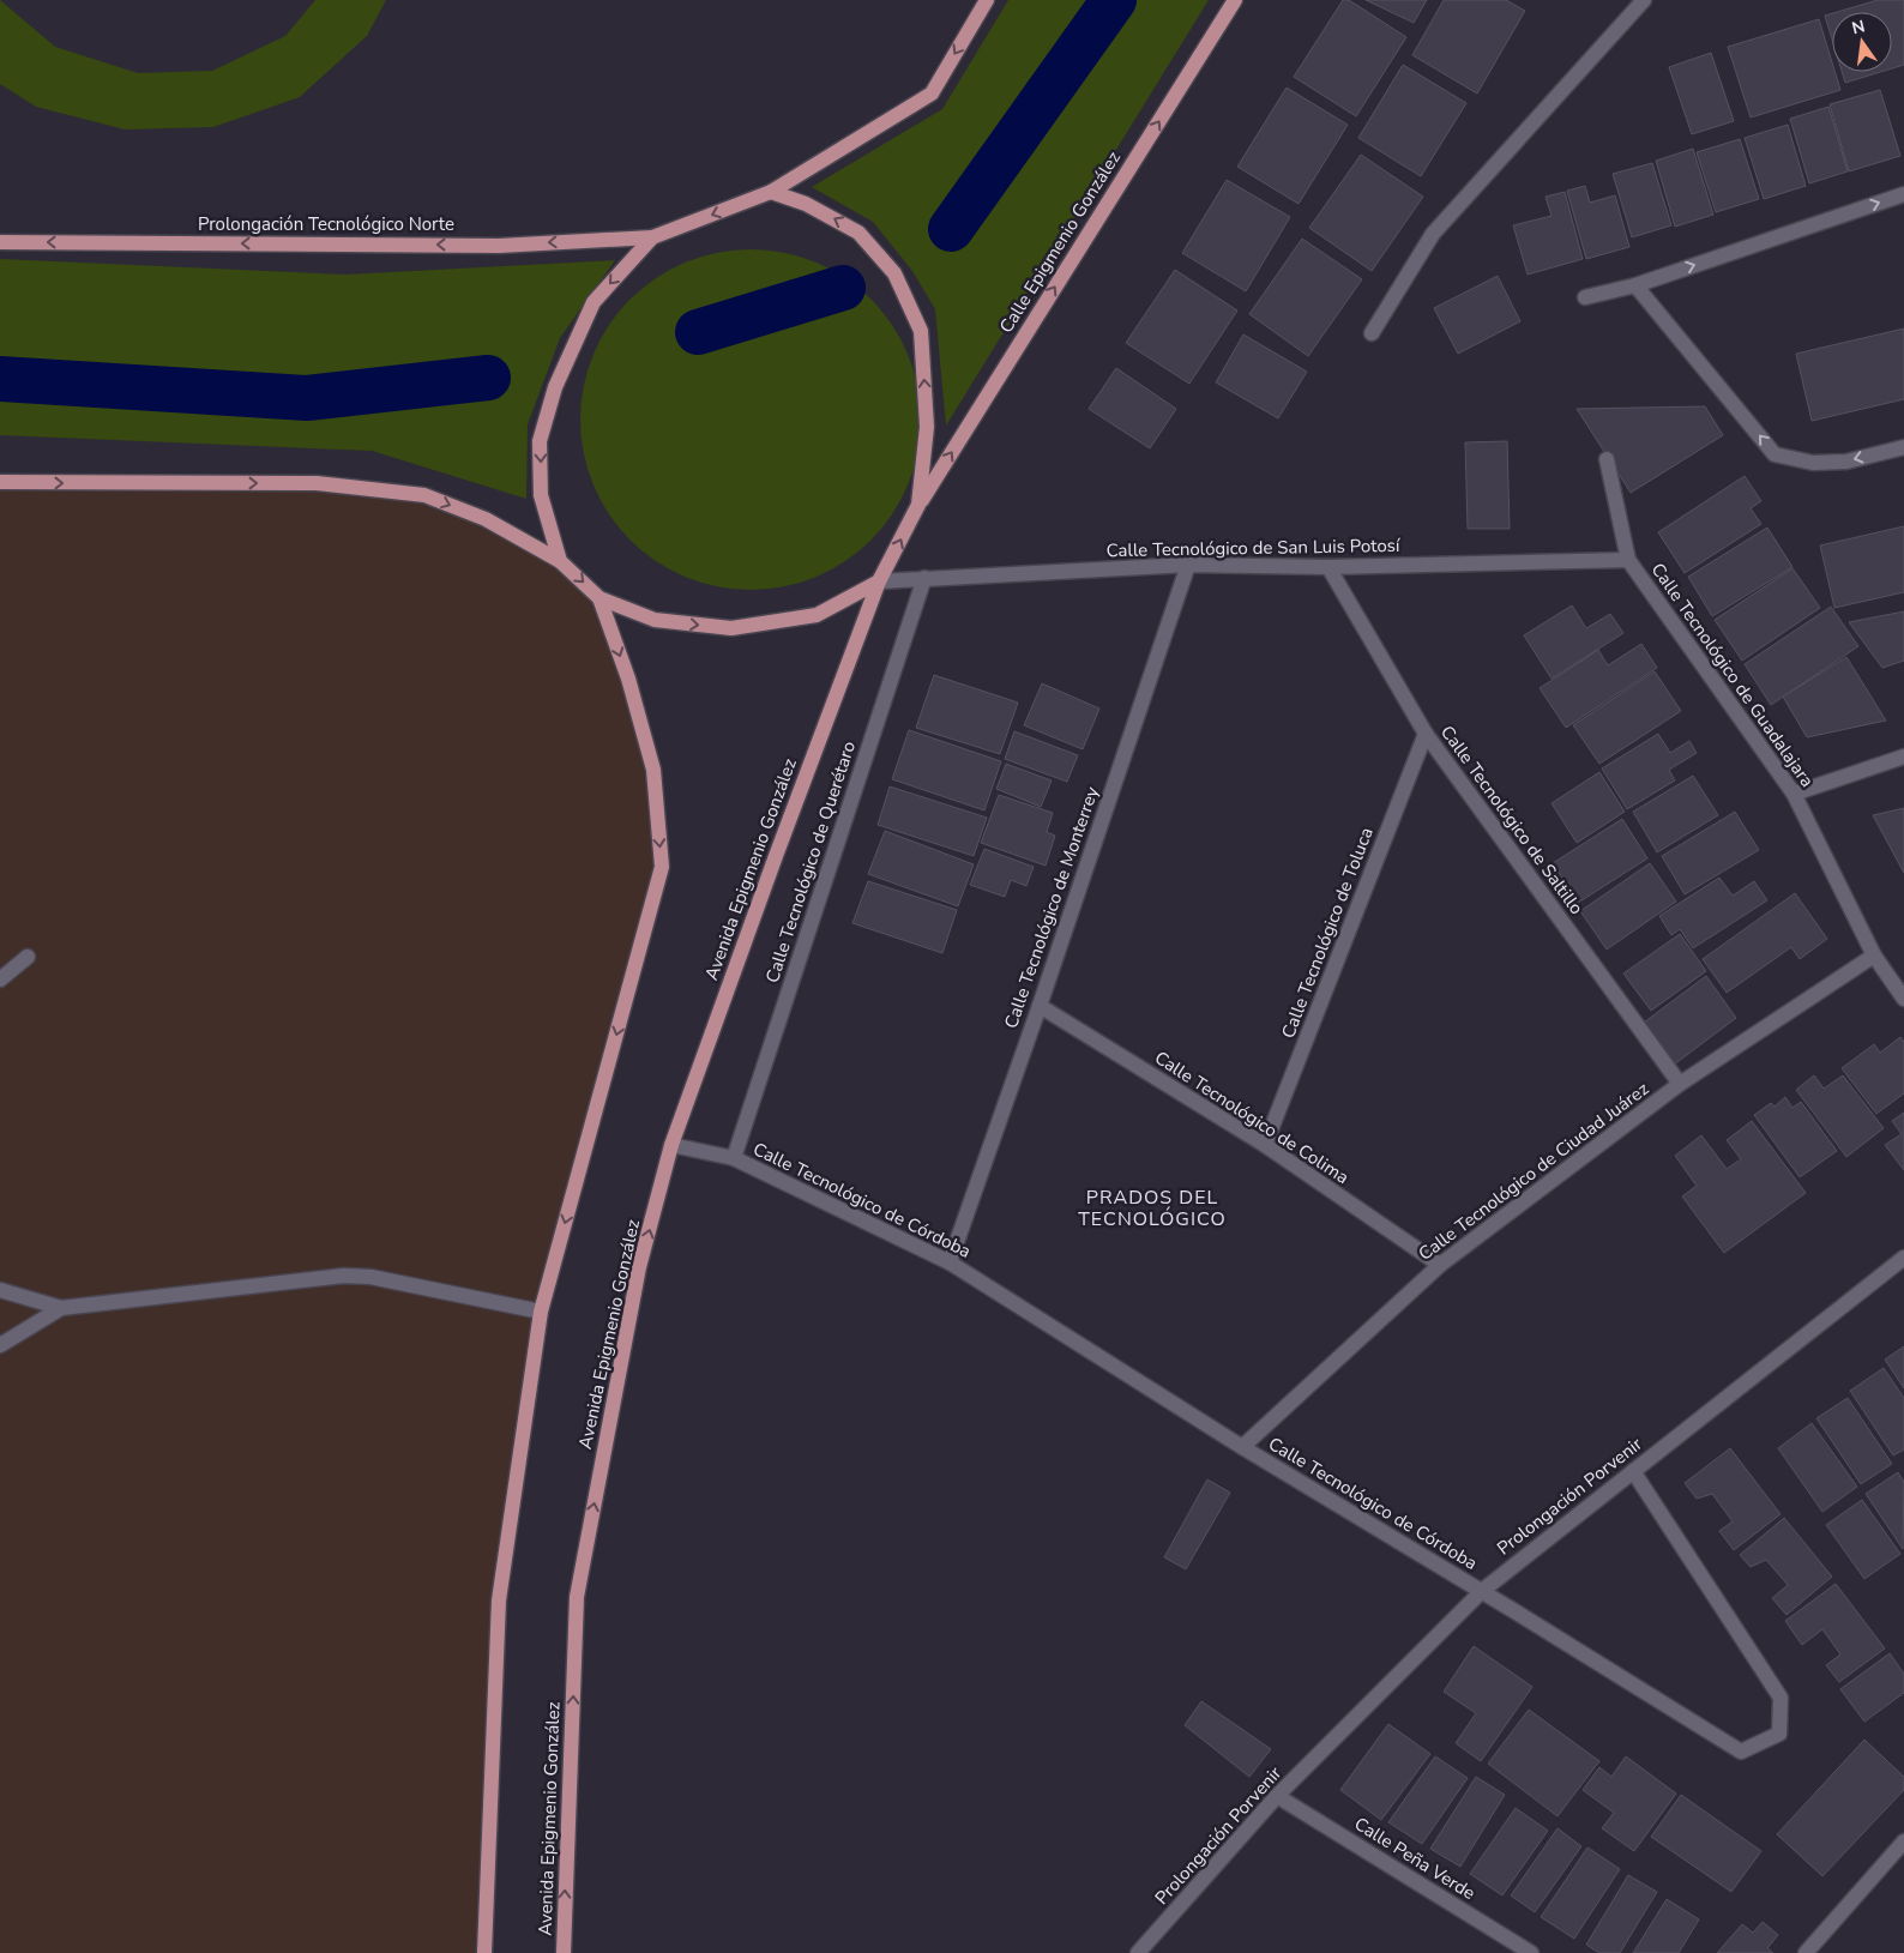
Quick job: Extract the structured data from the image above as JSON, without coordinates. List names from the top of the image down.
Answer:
{
  "streets": {
    "main road": ["Prolongación Tecnológico Norte", "Calle Epigmenio González", "Avenida Epigmenio González"],
    "street": [
      "Calle Tecnológico de San Luis Potosí",
      "Calle Tecnológico de Guadalajara",
      "Calle Tecnológico de Saltillo",
      "Calle Tecnológico de Querétaro",
      "Calle Tecnológico de Monterrey",
      "Calle Tecnológico de Toluca",
      "Calle Tecnológico de Colima",
      "Calle Tecnológico de Ciudad Juárez",
      "Calle Tecnológico de Córdoba",
      "Prolongación Porvenir",
      "Calle Peña Verde"
    ]
  },
  "crossings": [
    ["Calle Epigmenio González", "Calle Tecnológico de San Luis Potosí"],
    ["Calle Epigmenio González", "Avenida Epigmenio González"],
    ["Calle Tecnológico de San Luis Potosí", "Calle Tecnológico de Guadalajara"],
    ["Calle Tecnológico de San Luis Potosí", "Calle Tecnológico de Saltillo"],
    ["Calle Tecnológico de San Luis Potosí", "Calle Tecnológico de Querétaro"],
    ["Calle Tecnológico de San Luis Potosí", "Avenida Epigmenio González"],
    ["Calle Tecnológico de San Luis Potosí", "Calle Tecnológico de Monterrey"],
    ["Calle Tecnológico de Guadalajara", "Calle Tecnológico de Ciudad Juárez"],
    ["Calle Tecnológico de Saltillo", "Calle Tecnológico de Toluca"],
    ["Calle Tecnológico de Saltillo", "Calle Tecnológico de Ciudad Juárez"],
    ["Calle Tecnológico de Querétaro", "Calle Tecnológico de Córdoba"],
    ["Avenida Epigmenio González", "Calle Tecnológico de Córdoba"],
    ["Calle Tecnológico de Monterrey", "Calle Tecnológico de Colima"],
    ["Calle Tecnológico de Monterrey", "Calle Tecnológico de Córdoba"],
    ["Calle Tecnológico de Toluca", "Calle Tecnológico de Colima"],
    ["Calle Tecnológico de Colima", "Calle Tecnológico de Ciudad Juárez"],
    ["Calle Tecnológico de Ciudad Juárez", "Calle Tecnológico de Córdoba"],
    ["Calle Tecnológico de Córdoba", "Prolongación Porvenir"],
    ["Prolongación Porvenir", "Calle Peña Verde"]
  ],
  "one_way": ["Prolongación Tecnológico Norte", "Calle Epigmenio González"],
  "districts": ["PRADOS DEL TECNOLÓGICO"],
  "north": "top"
}
